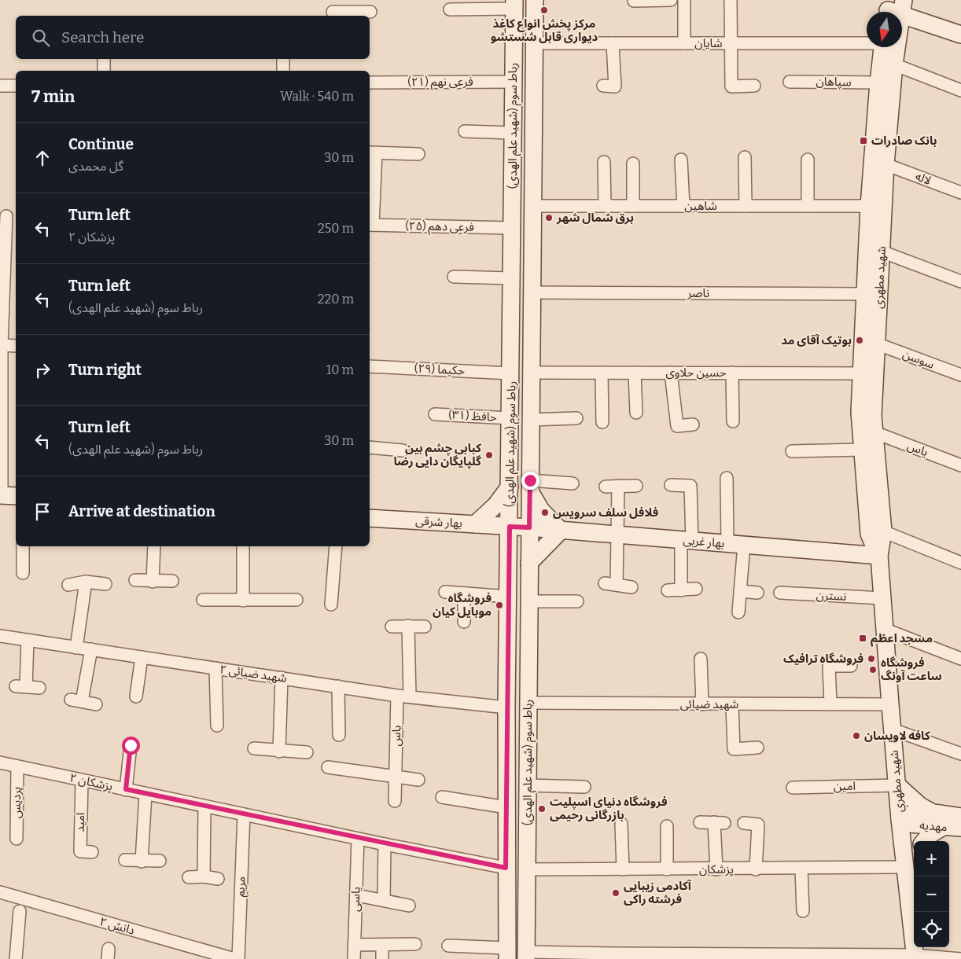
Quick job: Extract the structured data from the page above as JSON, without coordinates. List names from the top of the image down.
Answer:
{
  "streets": {
    "main road": [
      "رباط سوم (شهید علم الهدی)",
      "شهید مطهری",
      "بهار شرقی",
      "بهار غربی",
      "مهدیه"
    ],
    "street": [
      "شایان",
      "فرعی نهم (۲۱)",
      "سپاهان",
      "لاله",
      "شاهین",
      "فرعی دهم (۲۵)",
      "ناصر",
      "سوسن",
      "حکیما (۲۹)",
      "حسین حلاوی",
      "حافظ (۳۱)",
      "یاس",
      "نسترن",
      "شهید ضیائی ۲",
      "شهید ضیائی",
      "پزشکان ۲",
      "امین",
      "پردیس",
      "امید",
      "پزشکان",
      "مریم",
      "یاسی",
      "دانش ۲"
    ]
  },
  "crossings": [
    ["شایان", "رباط سوم (شهید علم الهدی)"],
    ["فرعی نهم (۲۱)", "رباط سوم (شهید علم الهدی)"],
    ["سپاهان", "شهید مطهری"],
    ["رباط سوم (شهید علم الهدی)", "شاهین"],
    ["رباط سوم (شهید علم الهدی)", "فرعی دهم (۲۵)"],
    ["رباط سوم (شهید علم الهدی)", "ناصر"],
    ["رباط سوم (شهید علم الهدی)", "حکیما (۲۹)"],
    ["رباط سوم (شهید علم الهدی)", "حسین حلاوی"],
    ["رباط سوم (شهید علم الهدی)", "حافظ (۳۱)"],
    ["رباط سوم (شهید علم الهدی)", "بهار شرقی"],
    ["رباط سوم (شهید علم الهدی)", "بهار غربی"],
    ["رباط سوم (شهید علم الهدی)", "شهید ضیائی ۲"],
    ["رباط سوم (شهید علم الهدی)", "شهید ضیائی"],
    ["رباط سوم (شهید علم الهدی)", "پزشکان ۲"],
    ["رباط سوم (شهید علم الهدی)", "پزشکان"],
    ["لاله", "شهید مطهری"],
    ["شاهین", "شهید مطهری"],
    ["شهید مطهری", "ناصر"],
    ["شهید مطهری", "سوسن"],
    ["شهید مطهری", "حسین حلاوی"],
    ["شهید مطهری", "یاس"],
    ["شهید مطهری", "بهار غربی"],
    ["شهید مطهری", "نسترن"],
    ["شهید مطهری", "شهید ضیائی"],
    ["شهید مطهری", "امین"],
    ["شهید مطهری", "مهدیه"],
    ["شهید مطهری", "پزشکان"],
    ["یاس", "شهید ضیائی ۲"],
    ["بهار شرقی", "بهار غربی"],
    ["پزشکان ۲", "پردیس"],
    ["پزشکان ۲", "امید"],
    ["پزشکان ۲", "مریم"],
    ["پزشکان ۲", "یاسی"]
  ],
  "places": {
    "other": [
      "مرکز پخش انواع کاغذ دیواری قابل شستشو",
      "برق شمال شهر",
      "بوتیک آقای مد",
      "کبابی چشم بین گلپایگان دایی رضا",
      "فلافل سلف سرویس",
      "فروشگاه موبایل کیان",
      "فروشگاه ترافیک",
      "فروشگاه ساعت آونگ",
      "کافه لاویسان",
      "فروشگاه دنیای اسپلیت بازرگانی رحیمی",
      "آکادمی زیبایی فرشته راکی"
    ],
    "transit": ["بانک صادرات", "مسجد اعظم"]
  },
  "north": "bottom",
  "page": {
    "search": "Search here",
    "heading": ["7 min", "Walk · 540 m"],
    "list": [
      ["Continue", "گل محمدی", "30 m"],
      ["Turn left", "پزشکان ۲", "250 m"],
      ["Turn left", "رباط سوم (شهید علم الهدی)", "220 m"],
      ["Turn right", "10 m"],
      ["Turn left", "رباط سوم (شهید علم الهدی)", "30 m"],
      "Arrive at destination"
    ],
    "map_buttons": ["+", "−"]
  }
}
